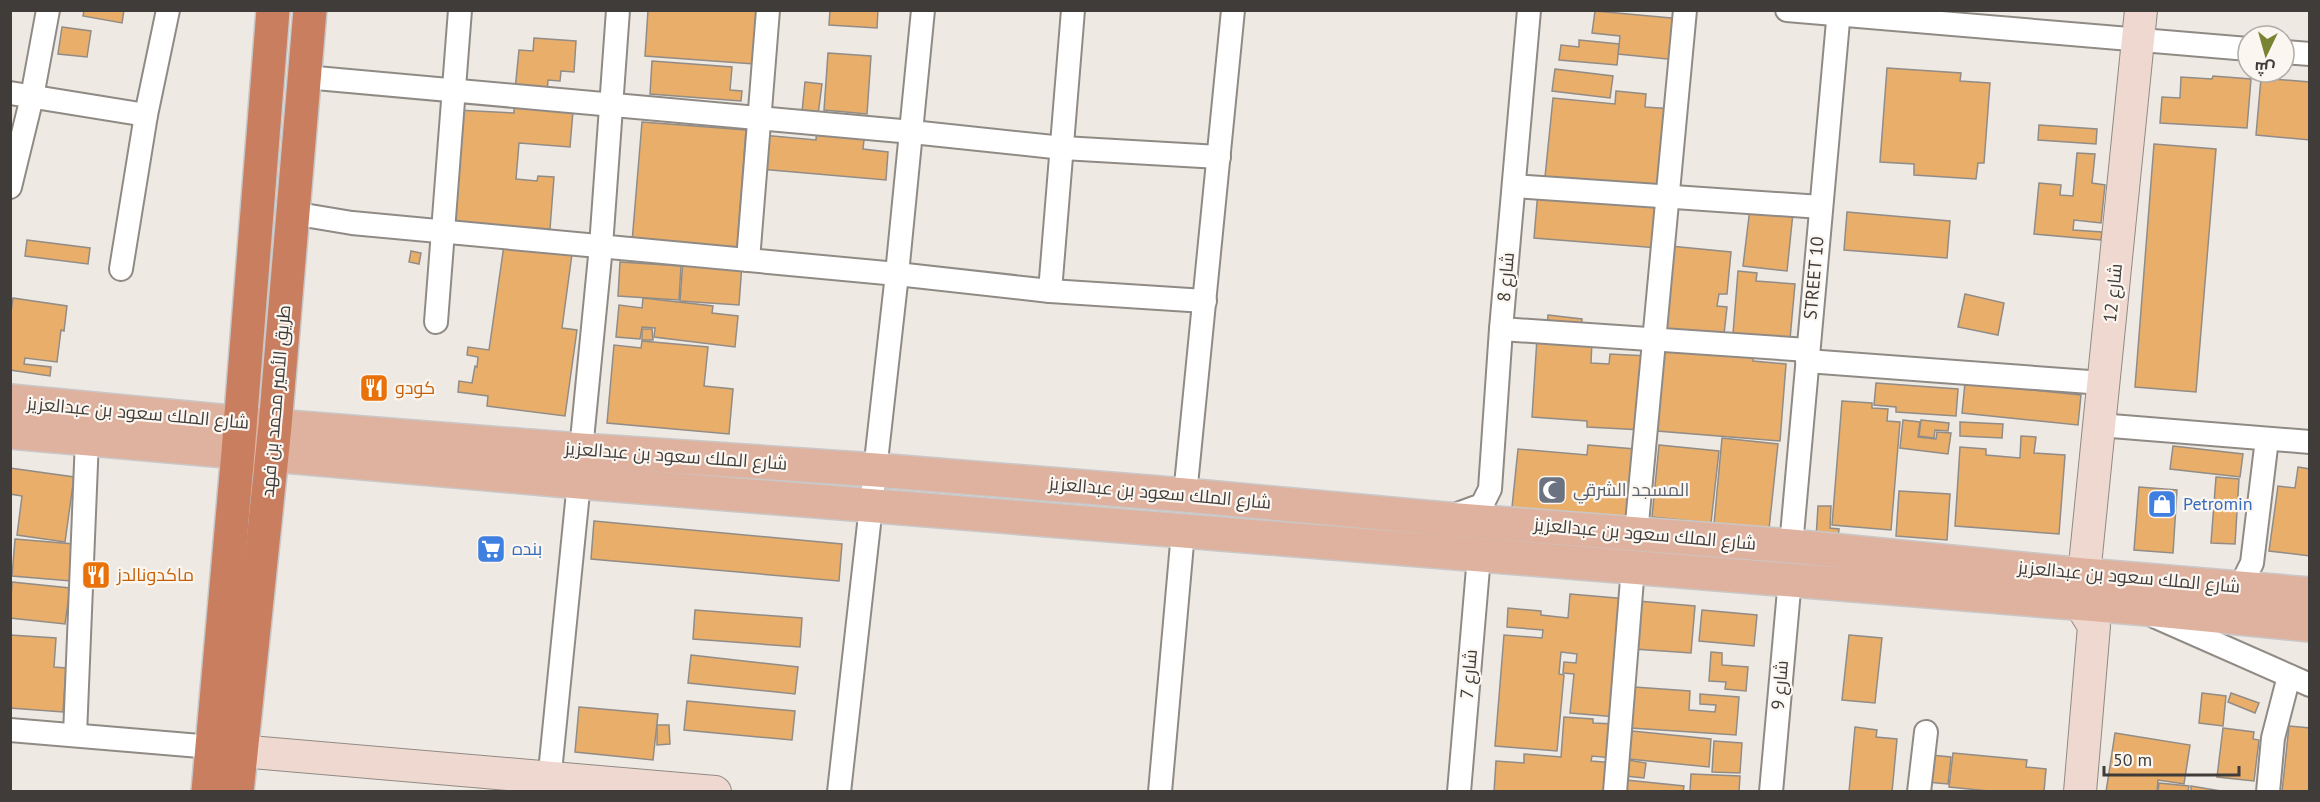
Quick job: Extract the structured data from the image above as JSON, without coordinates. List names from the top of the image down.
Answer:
{
  "streets": {
    "highway": ["طريق الأمير محمد بن فهد"],
    "main road": ["شارع الملك سعود بن عبدالعزيز"],
    "street": [
      "شارع 8",
      "STREET 10",
      "شارع 12",
      "شارع 7",
      "شارع 9"
    ]
  },
  "crossings": [
    ["شارع 8", "شارع الملك سعود بن عبدالعزيز"],
    ["STREET 10", "شارع الملك سعود بن عبدالعزيز"],
    ["شارع 12", "شارع الملك سعود بن عبدالعزيز"],
    ["طريق الأمير محمد بن فهد", "شارع الملك سعود بن عبدالعزيز"],
    ["شارع الملك سعود بن عبدالعزيز", "شارع 7"],
    ["شارع الملك سعود بن عبدالعزيز", "شارع 9"]
  ],
  "places": {
    "restaurant": ["كودو", "ماكدونالدز"],
    "mosque": ["المسجد الشرقي"],
    "shop": ["Petromin"],
    "supermarket": ["بنده"]
  },
  "scale_bar": "50 m",
  "north": "bottom"
}
